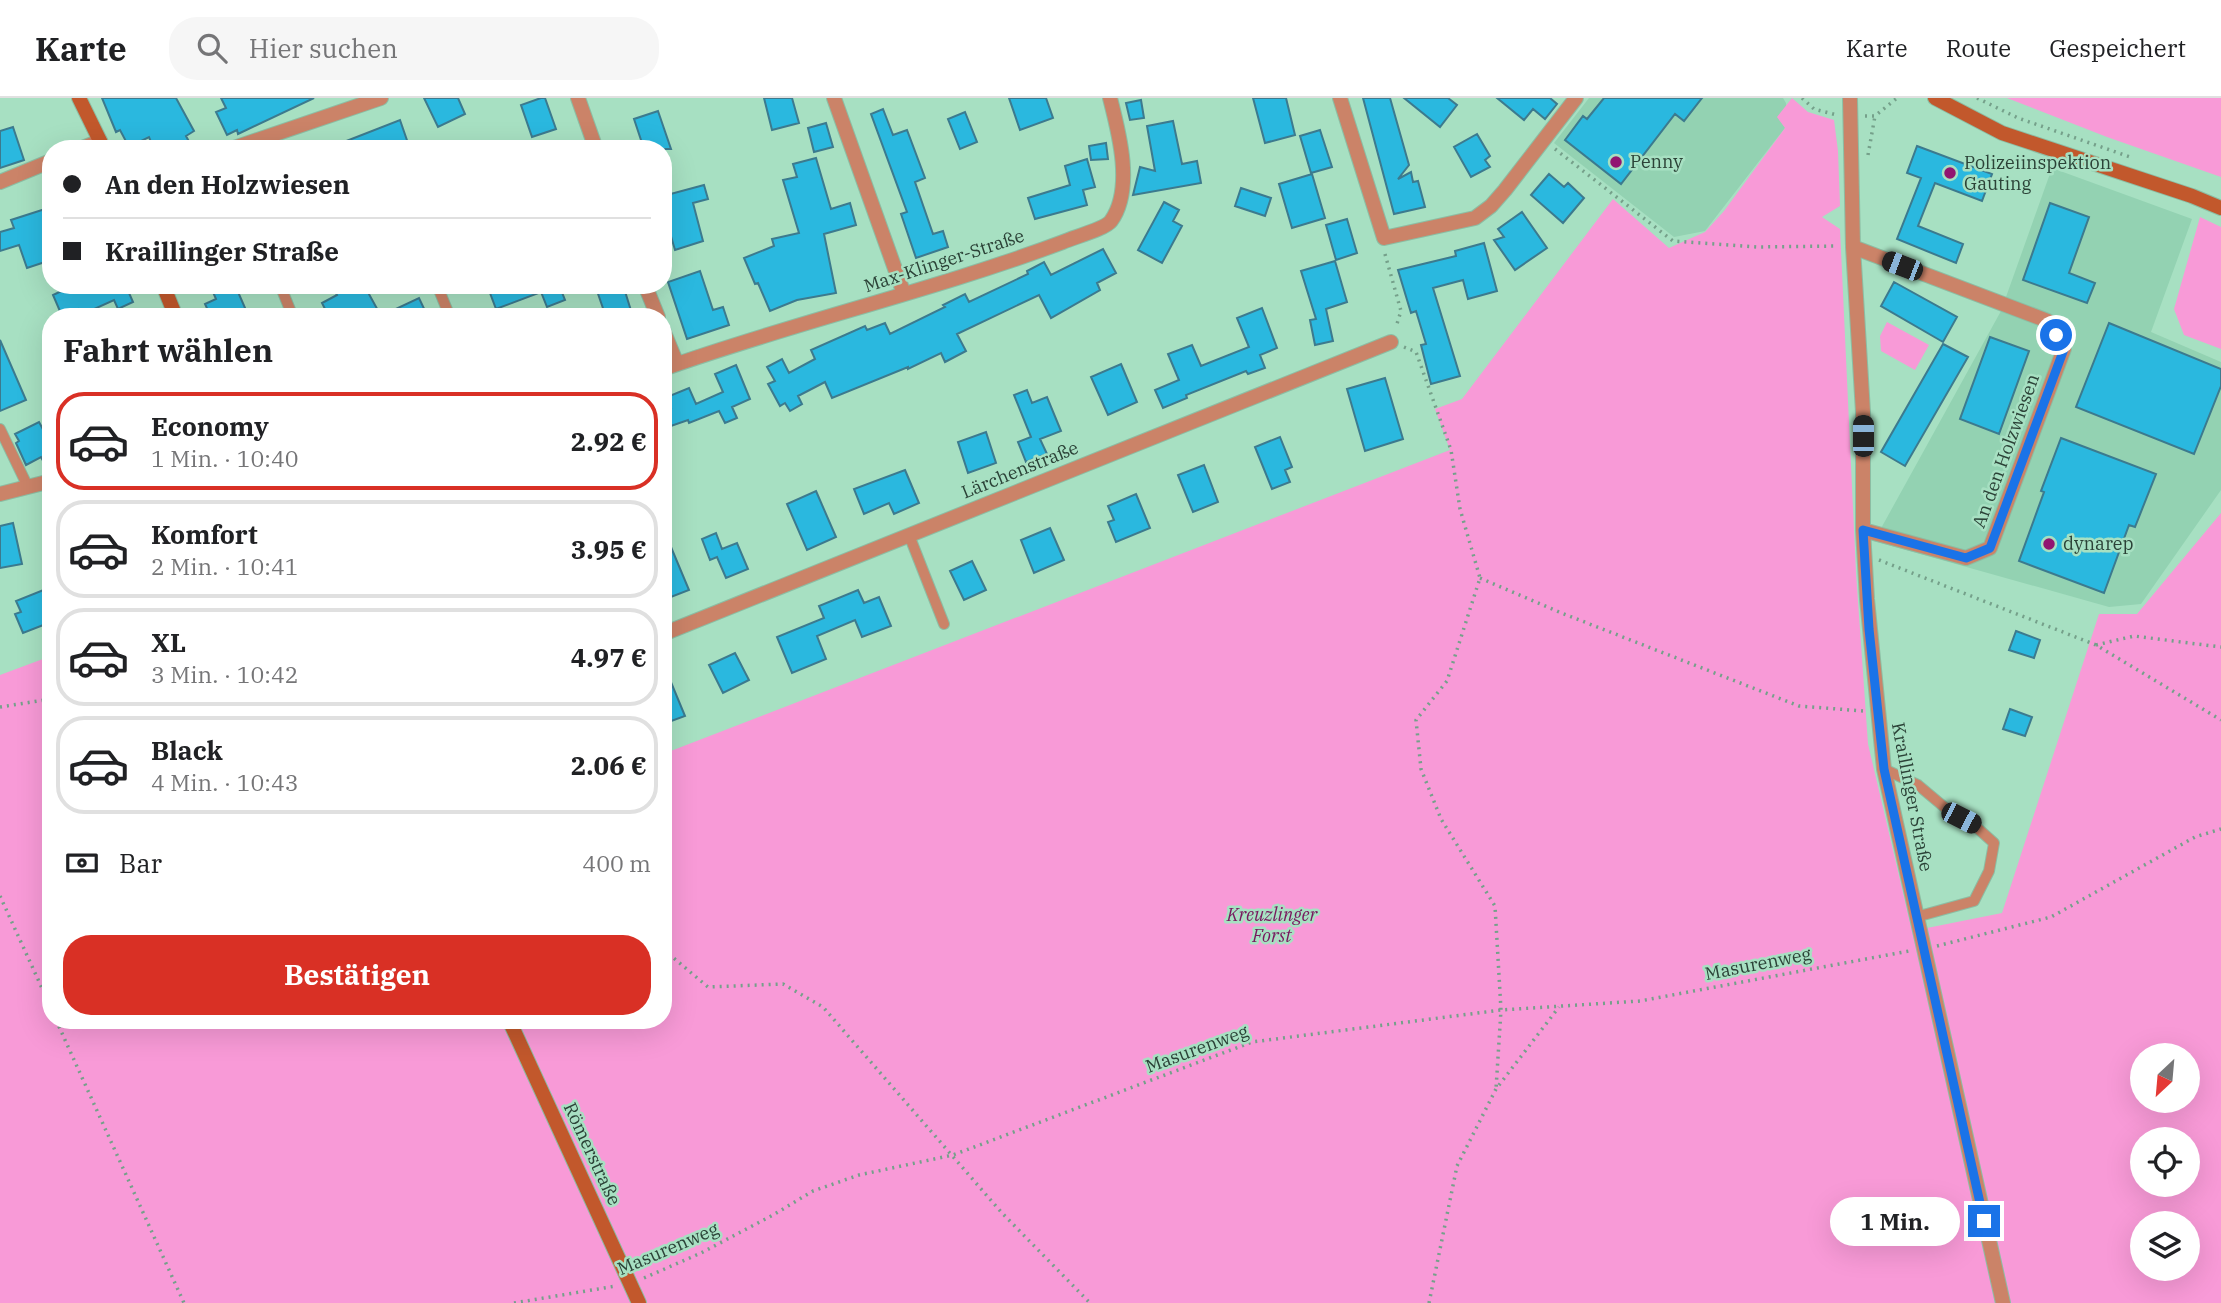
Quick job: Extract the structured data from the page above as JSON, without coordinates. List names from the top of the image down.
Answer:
{
  "streets": {
    "street": [
      "Max-Klinger-Straße",
      "An den Holzwiesen",
      "Lärchenstraße",
      "Kraillinger Straße",
      "Römerstraße"
    ],
    "path": ["Masurenweg"]
  },
  "crossings": [
    ["An den Holzwiesen", "Kraillinger Straße"],
    ["Kraillinger Straße", "Masurenweg"],
    ["Masurenweg", "Römerstraße"]
  ],
  "parks": ["Kreuzlinger Forst"],
  "places": ["Penny", "Polizeiinspektion Gauting", "dynarep"],
  "north": "bottom left",
  "page": {
    "header": "Karte",
    "search": "Hier suchen",
    "nav": ["Karte", "Route", "Gespeichert"],
    "banner": ["An den Holzwiesen", "Kraillinger Straße"],
    "heading": "Fahrt wählen",
    "list": [
      {
        "name": "Economy",
        "note": "1 Min. · 10:40",
        "value": "2.92 €"
      },
      {
        "name": "Komfort",
        "note": "2 Min. · 10:41",
        "value": "3.95 €"
      },
      {
        "name": "XL",
        "note": "3 Min. · 10:42",
        "value": "4.97 €"
      },
      {
        "name": "Black",
        "note": "4 Min. · 10:43",
        "value": "2.06 €"
      }
    ],
    "pay": ["Bar", "400 m"],
    "buttons": "Bestätigen",
    "bubble": "1 Min."
  }
}
